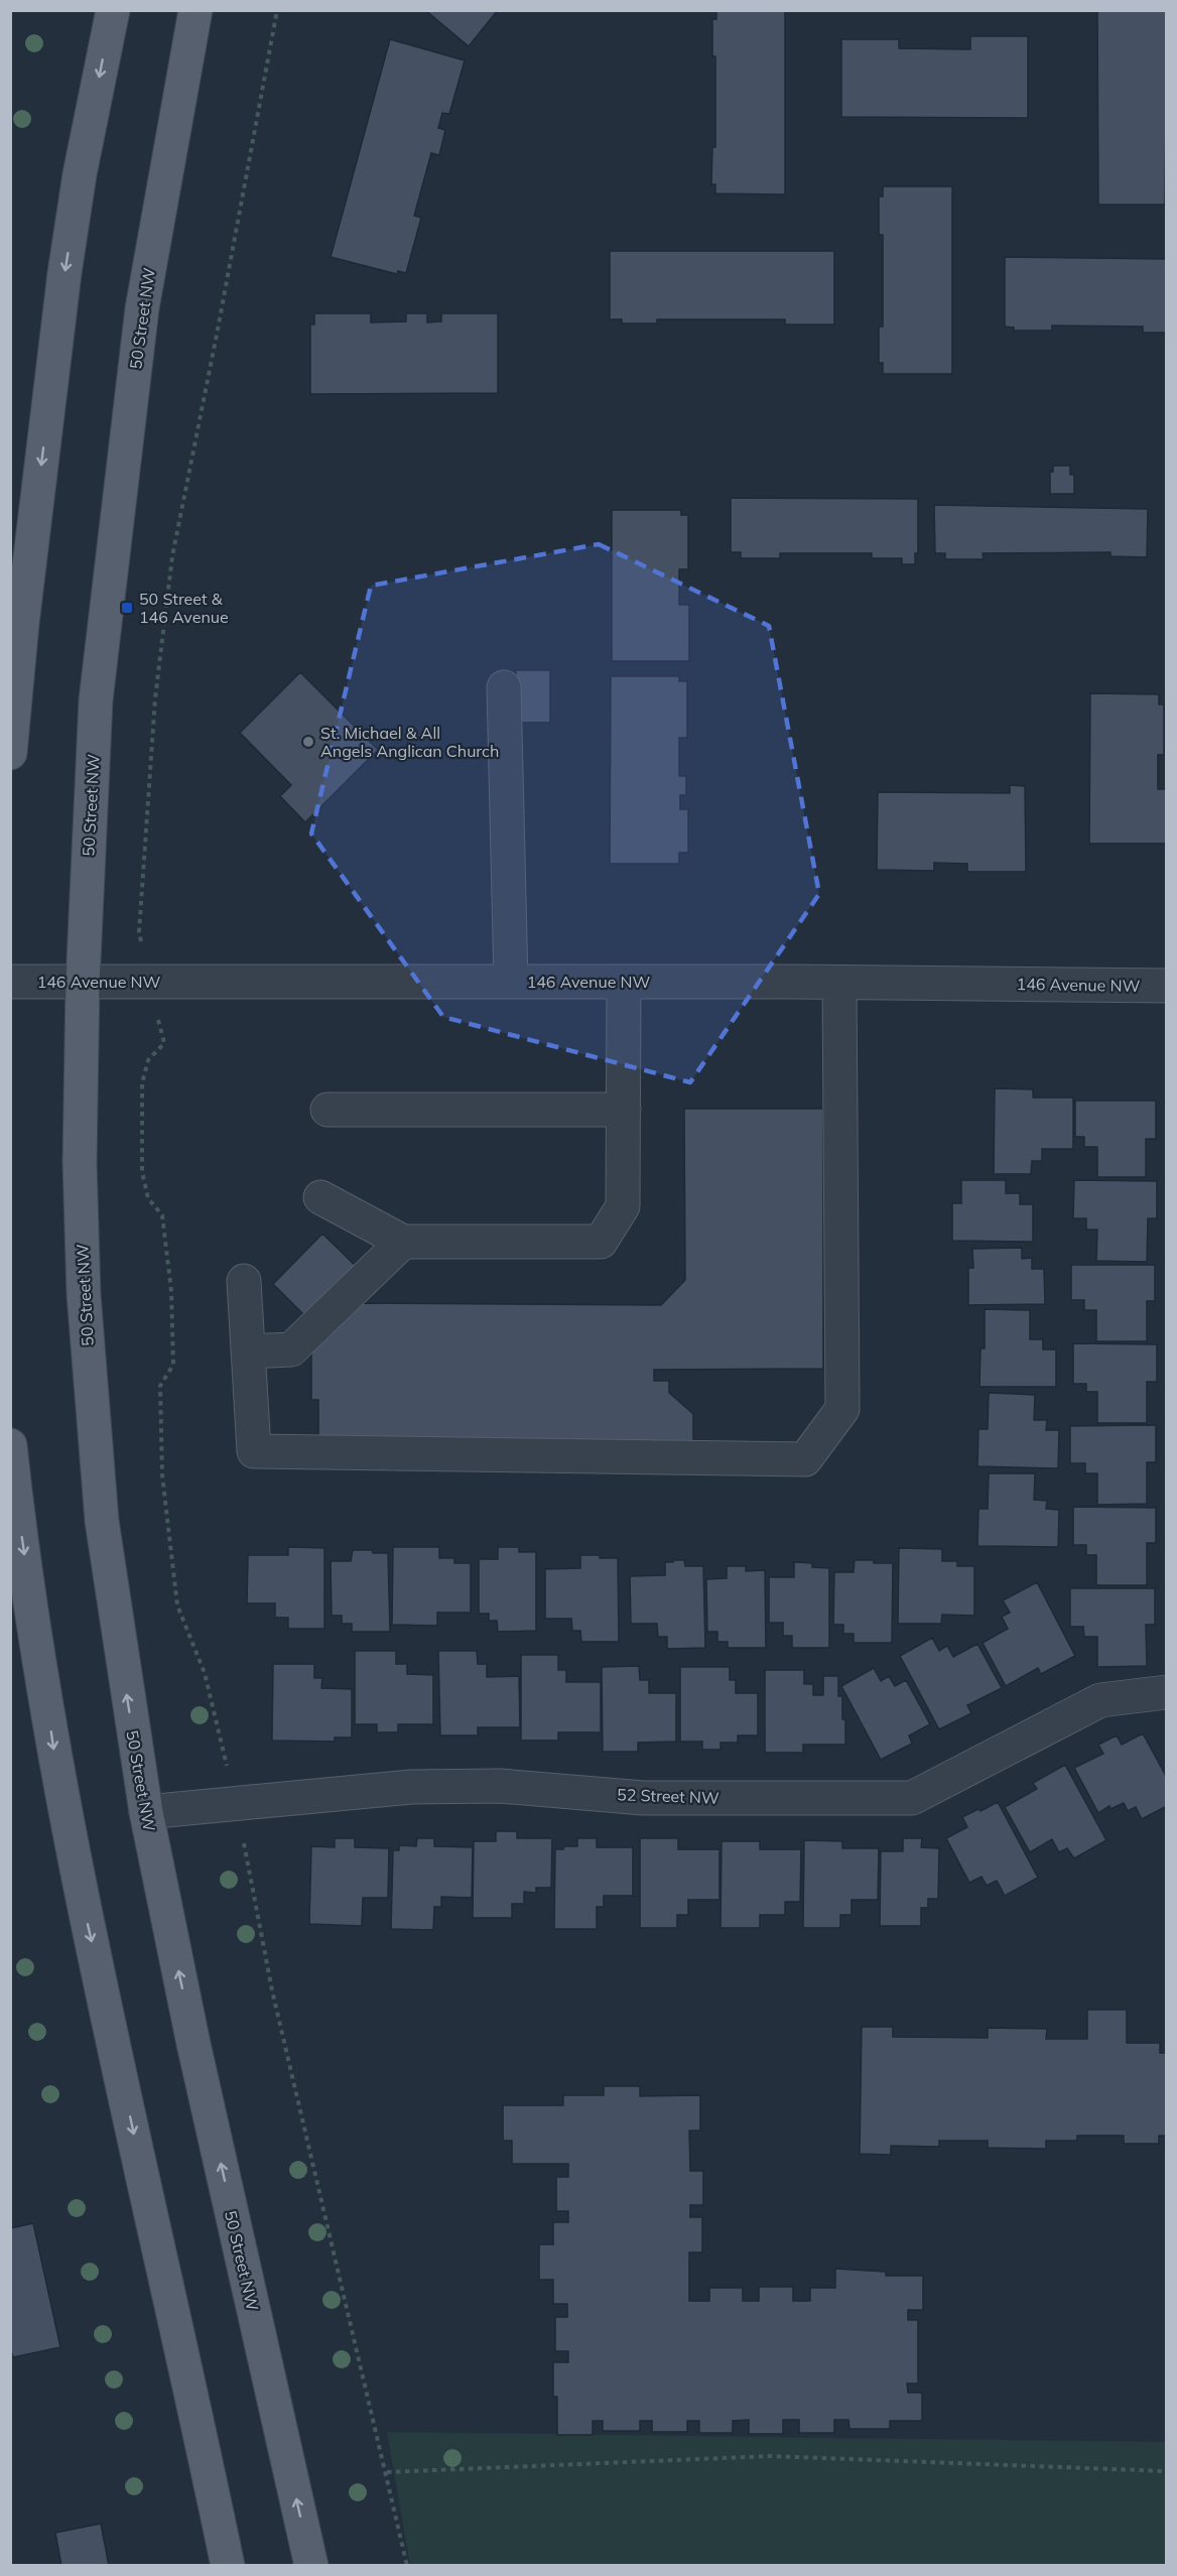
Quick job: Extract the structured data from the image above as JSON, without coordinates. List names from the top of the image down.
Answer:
{
  "streets": {
    "main road": ["50 Street NW"],
    "street": ["146 Avenue NW", "52 Street NW"]
  },
  "crossings": [
    ["50 Street NW", "146 Avenue NW"],
    ["50 Street NW", "52 Street NW"]
  ],
  "places": {
    "transit": ["50 Street & 146 Avenue"],
    "other": ["St. Michael & All Angels Anglican Church"]
  }
}
